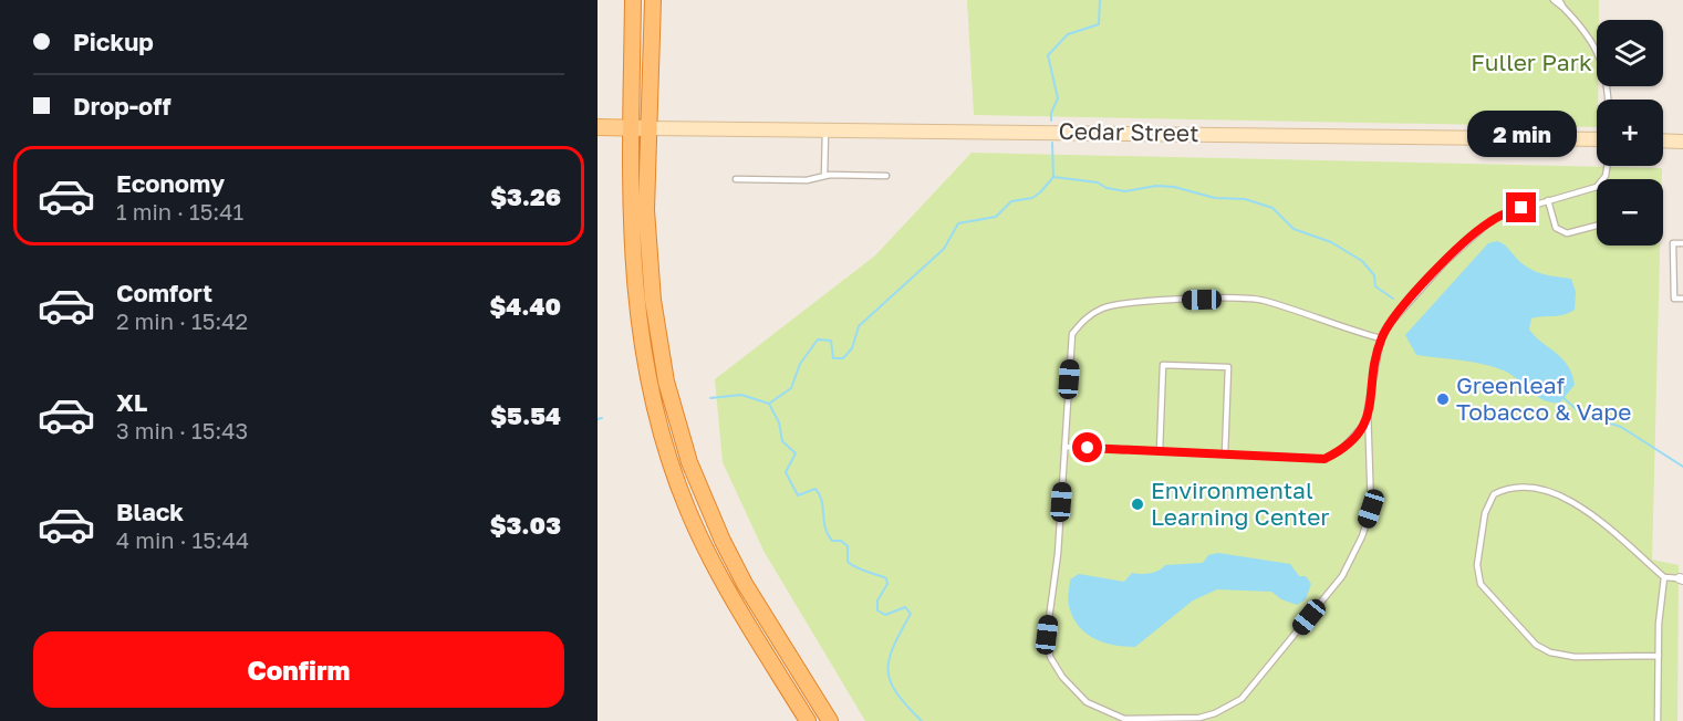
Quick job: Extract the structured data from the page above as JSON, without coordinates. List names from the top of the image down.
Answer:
{
  "streets": {
    "main road": ["Cedar Street"]
  },
  "parks": ["Fuller Park"],
  "places": ["Greenleaf Tobacco & Vape", "Environmental Learning Center"],
  "page": {
    "banner": ["Pickup", "Drop-off"],
    "map_buttons": ["+", "−"],
    "bubble": "2 min",
    "list": [
      {
        "name": "Economy",
        "note": "1 min · 15:41",
        "value": "$3.26"
      },
      {
        "name": "Comfort",
        "note": "2 min · 15:42",
        "value": "$4.40"
      },
      {
        "name": "XL",
        "note": "3 min · 15:43",
        "value": "$5.54"
      },
      {
        "name": "Black",
        "note": "4 min · 15:44",
        "value": "$3.03"
      }
    ],
    "buttons": "Confirm"
  }
}
